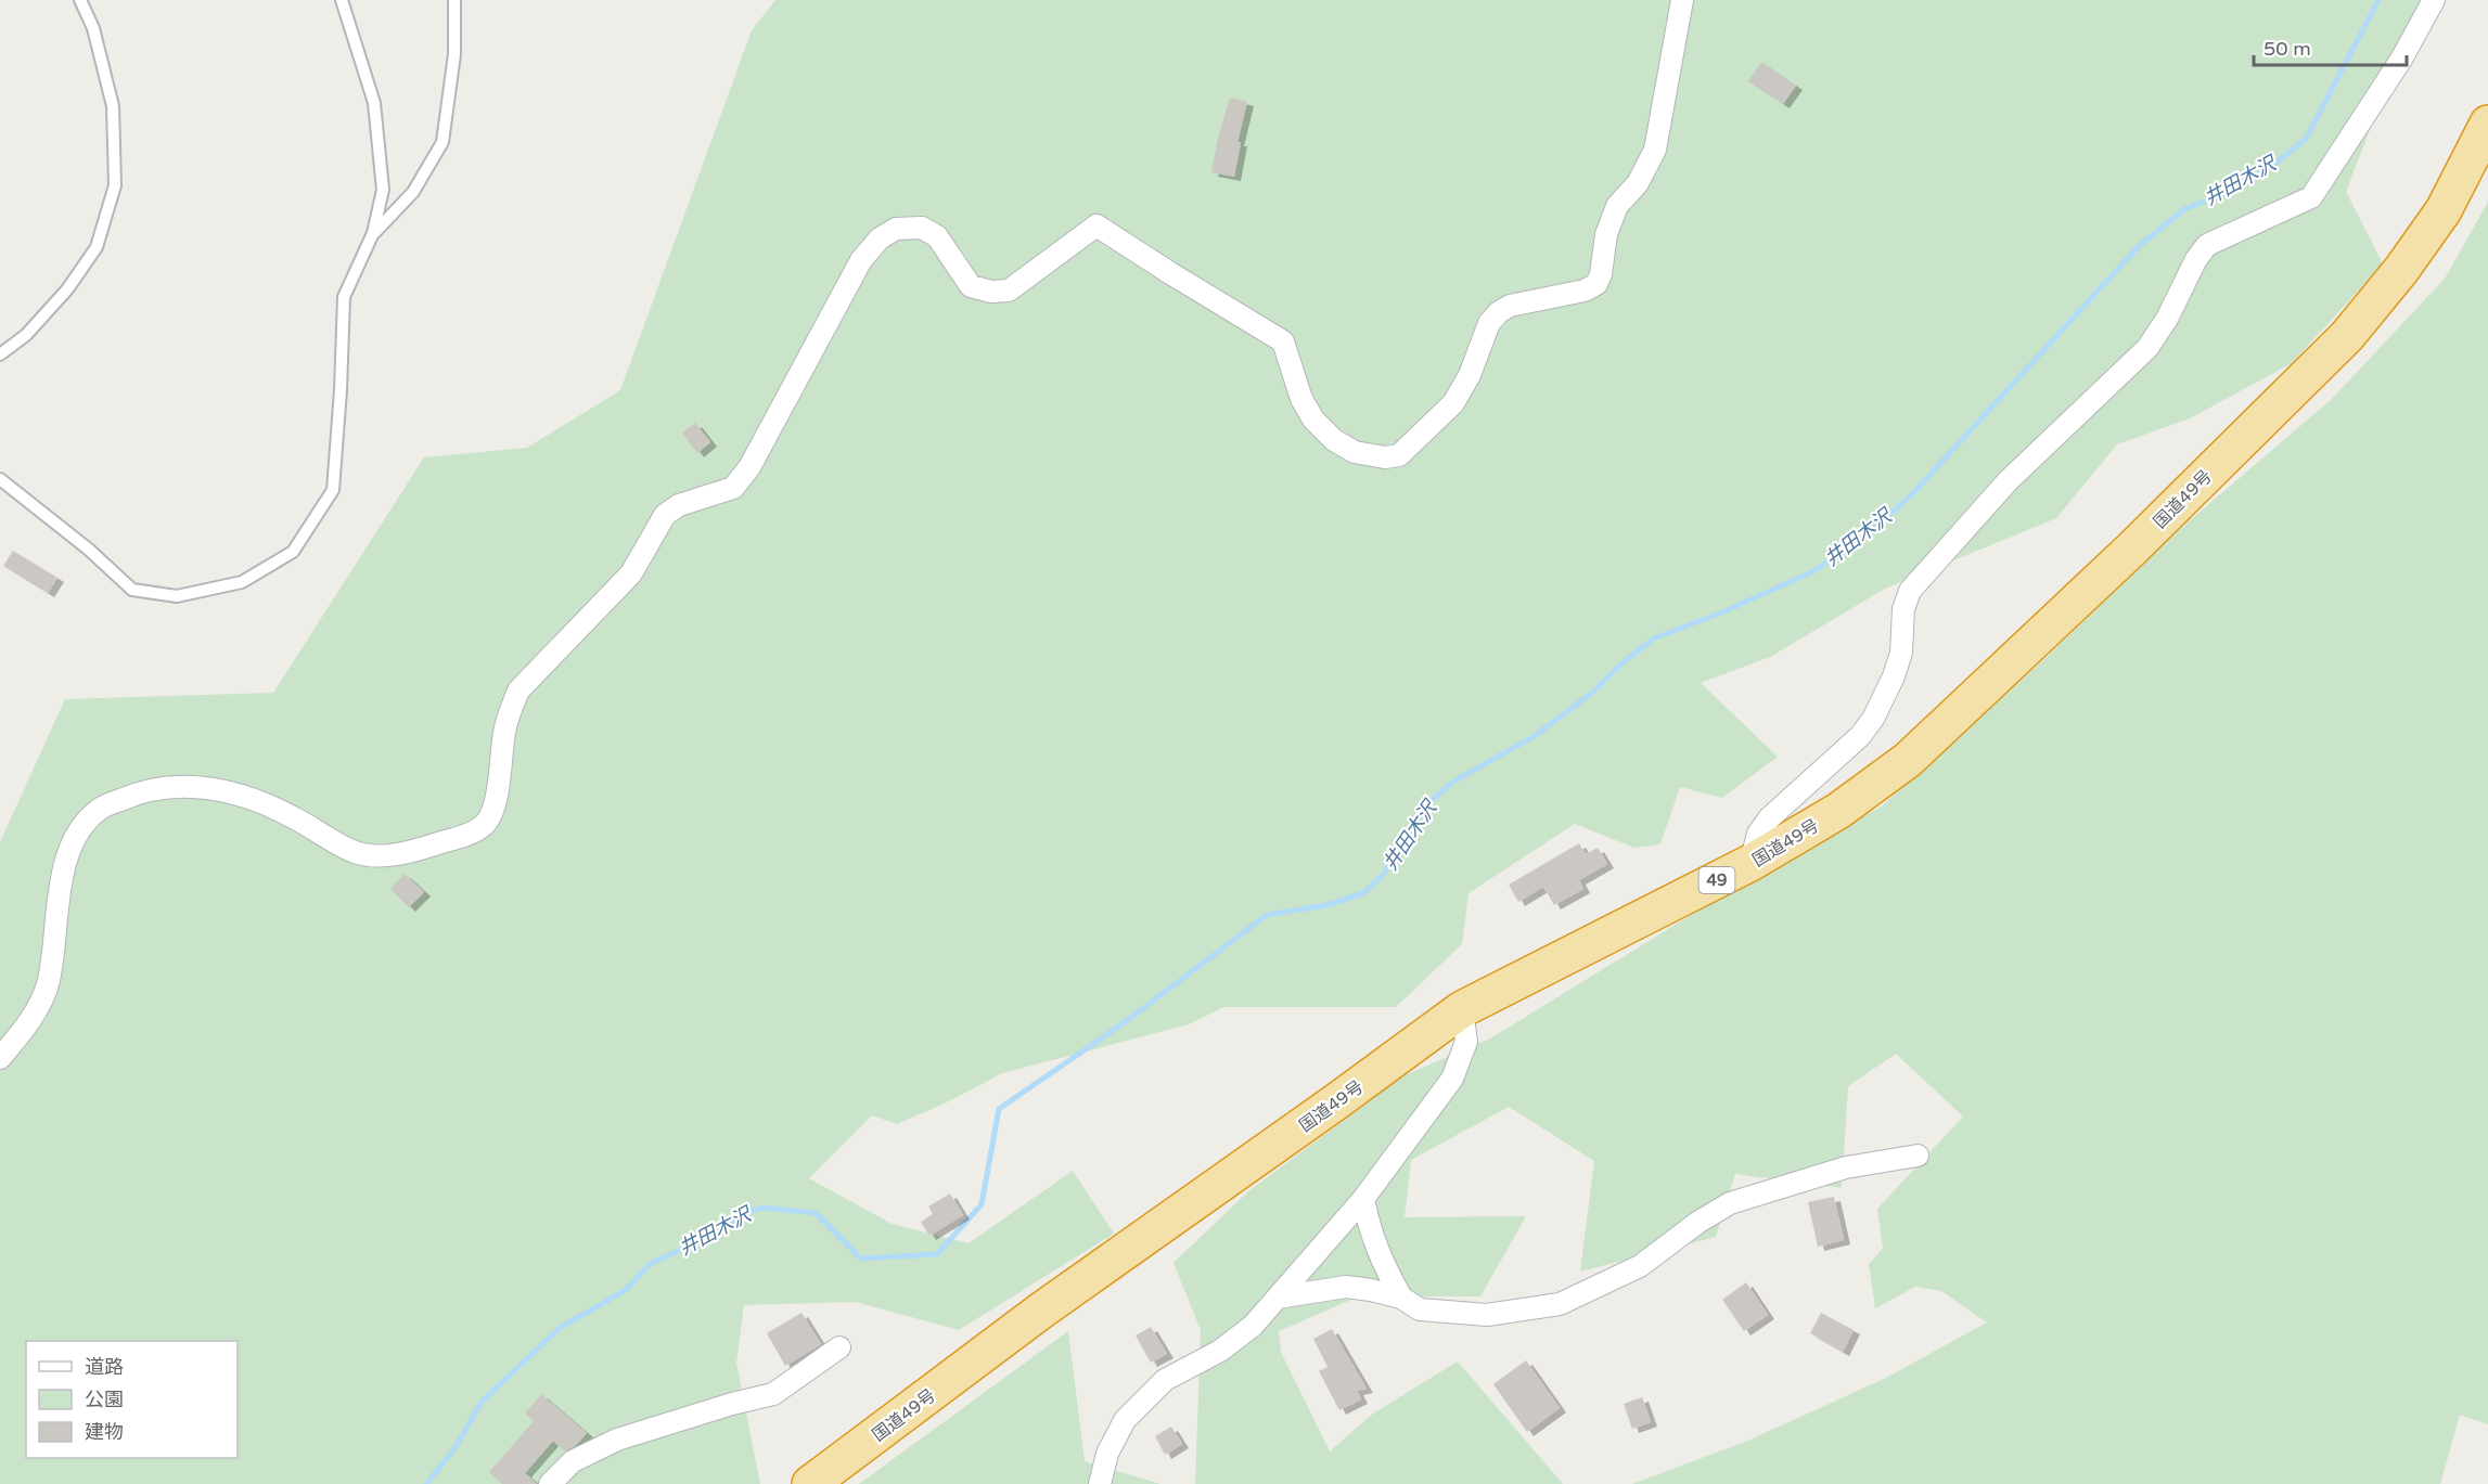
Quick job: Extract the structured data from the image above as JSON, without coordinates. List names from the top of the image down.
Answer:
{
  "streets": {
    "highway": ["国道49号", "49"]
  },
  "water": ["井田木沢"],
  "legend": ["道路", "公園", "建物"],
  "scale_bar": "50 m"
}
